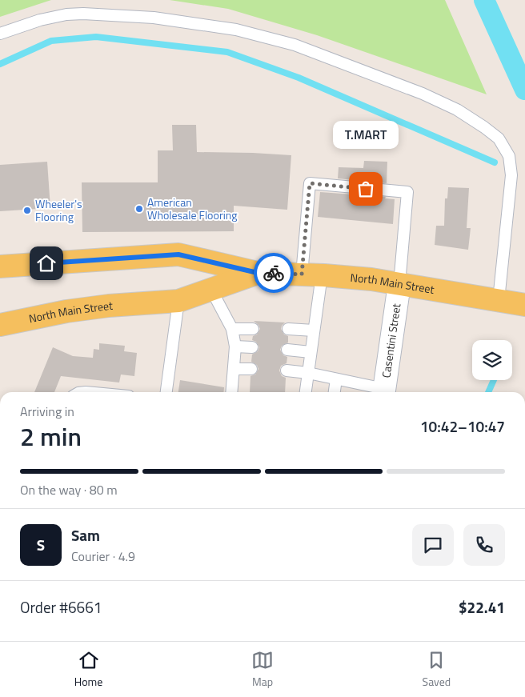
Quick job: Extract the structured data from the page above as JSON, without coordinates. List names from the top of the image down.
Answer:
{
  "streets": {
    "main road": ["North Main Street"],
    "street": ["Casentini Street"]
  },
  "crossings": [
    ["North Main Street", "Casentini Street"]
  ],
  "places": ["T.MART", "American Wholesale Flooring", "Wheeler's Flooring"],
  "page": {
    "bubble": "T.MART",
    "heading": ["2 min", "Arriving in", "10:42–10:47"],
    "panel": [
      "Sam",
      "Courier · 4.9",
      "Order #6661",
      "$22.41"
    ],
    "bar": "On the way · 80 m",
    "round": "S",
    "tabs": ["Home", "Map", "Saved"]
  }
}
